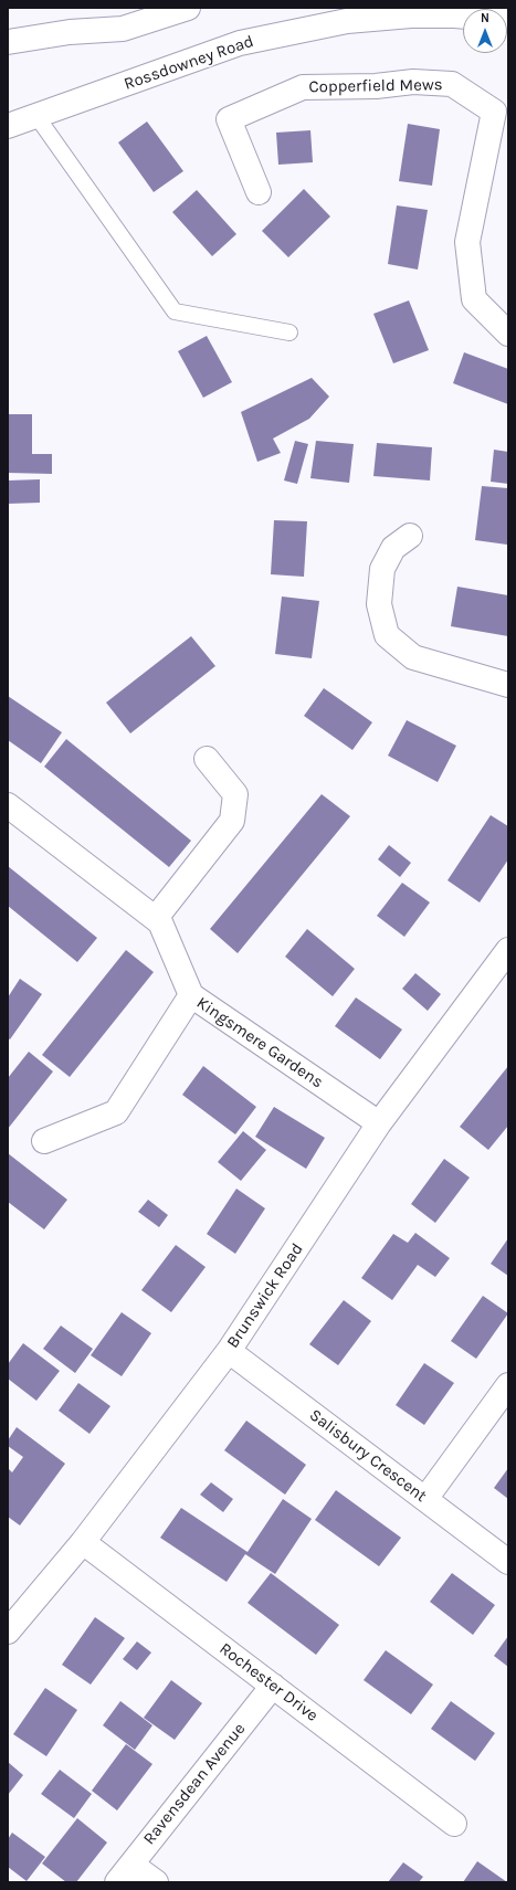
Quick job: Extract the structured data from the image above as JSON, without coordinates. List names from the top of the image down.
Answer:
{
  "streets": {
    "street": [
      "Rossdowney Road",
      "Copperfield Mews",
      "Kingsmere Gardens",
      "Brunswick Road",
      "Salisbury Crescent",
      "Rochester Drive",
      "Ravensdean Avenue"
    ]
  },
  "crossings": [
    ["Kingsmere Gardens", "Brunswick Road"],
    ["Brunswick Road", "Salisbury Crescent"],
    ["Brunswick Road", "Rochester Drive"],
    ["Rochester Drive", "Ravensdean Avenue"]
  ],
  "north": "top"
}
